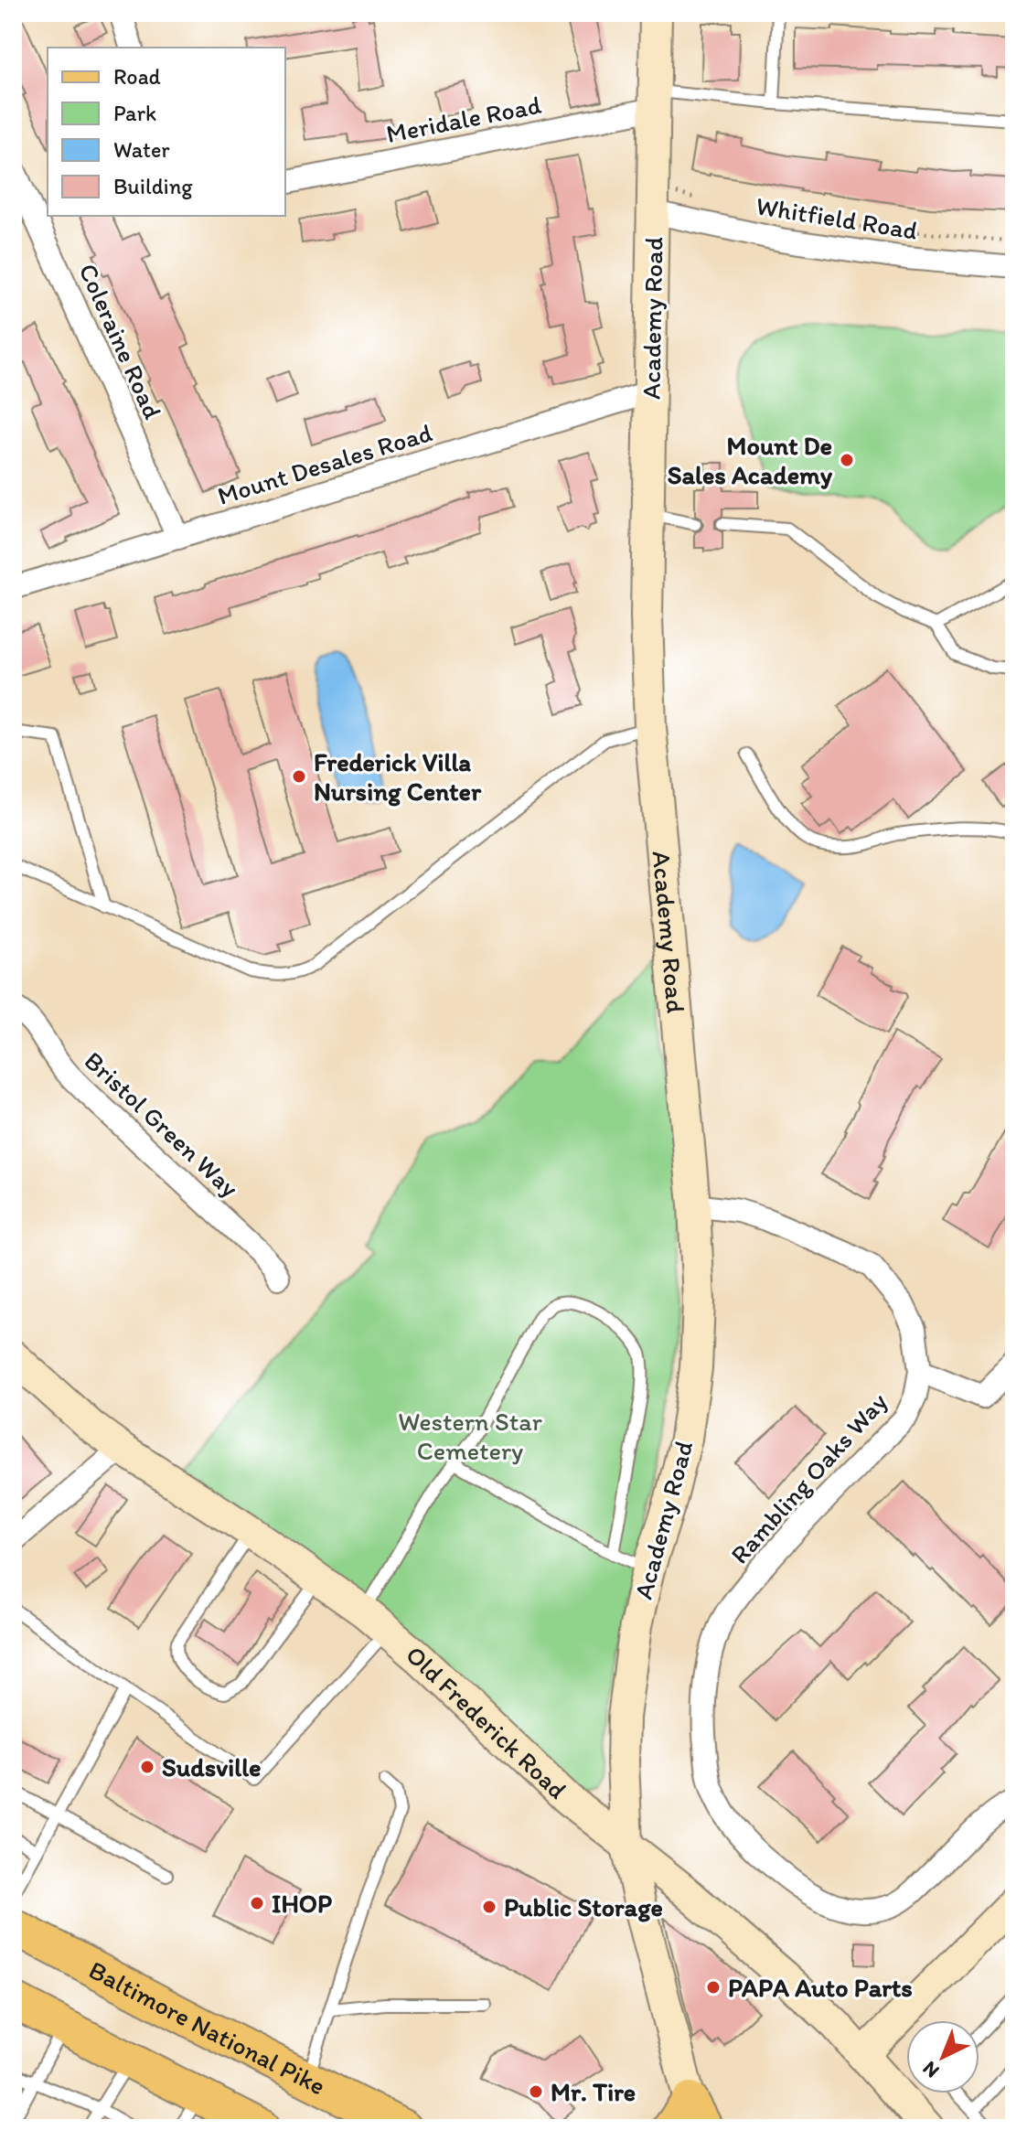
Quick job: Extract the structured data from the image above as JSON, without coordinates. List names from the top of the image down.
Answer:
{
  "streets": {
    "main road": ["Academy Road", "Old Frederick Road", "Baltimore National Pike"],
    "street": [
      "Meridale Road",
      "Whitfield Road",
      "Coleraine Road",
      "Mount Desales Road",
      "Bristol Green Way",
      "Rambling Oaks Way"
    ]
  },
  "crossings": [
    ["Meridale Road", "Academy Road"],
    ["Whitfield Road", "Academy Road"],
    ["Academy Road", "Mount Desales Road"],
    ["Academy Road", "Rambling Oaks Way"],
    ["Academy Road", "Old Frederick Road"],
    ["Coleraine Road", "Mount Desales Road"]
  ],
  "parks": ["Western Star Cemetery"],
  "places": [
    "Mount De Sales Academy",
    "Frederick Villa Nursing Center",
    "Sudsville",
    "IHOP",
    "Public Storage",
    "PAPA Auto Parts",
    "Mr. Tire"
  ],
  "legend": [
    "Road",
    "Park",
    "Water",
    "Building"
  ],
  "north": "bottom left"
}
